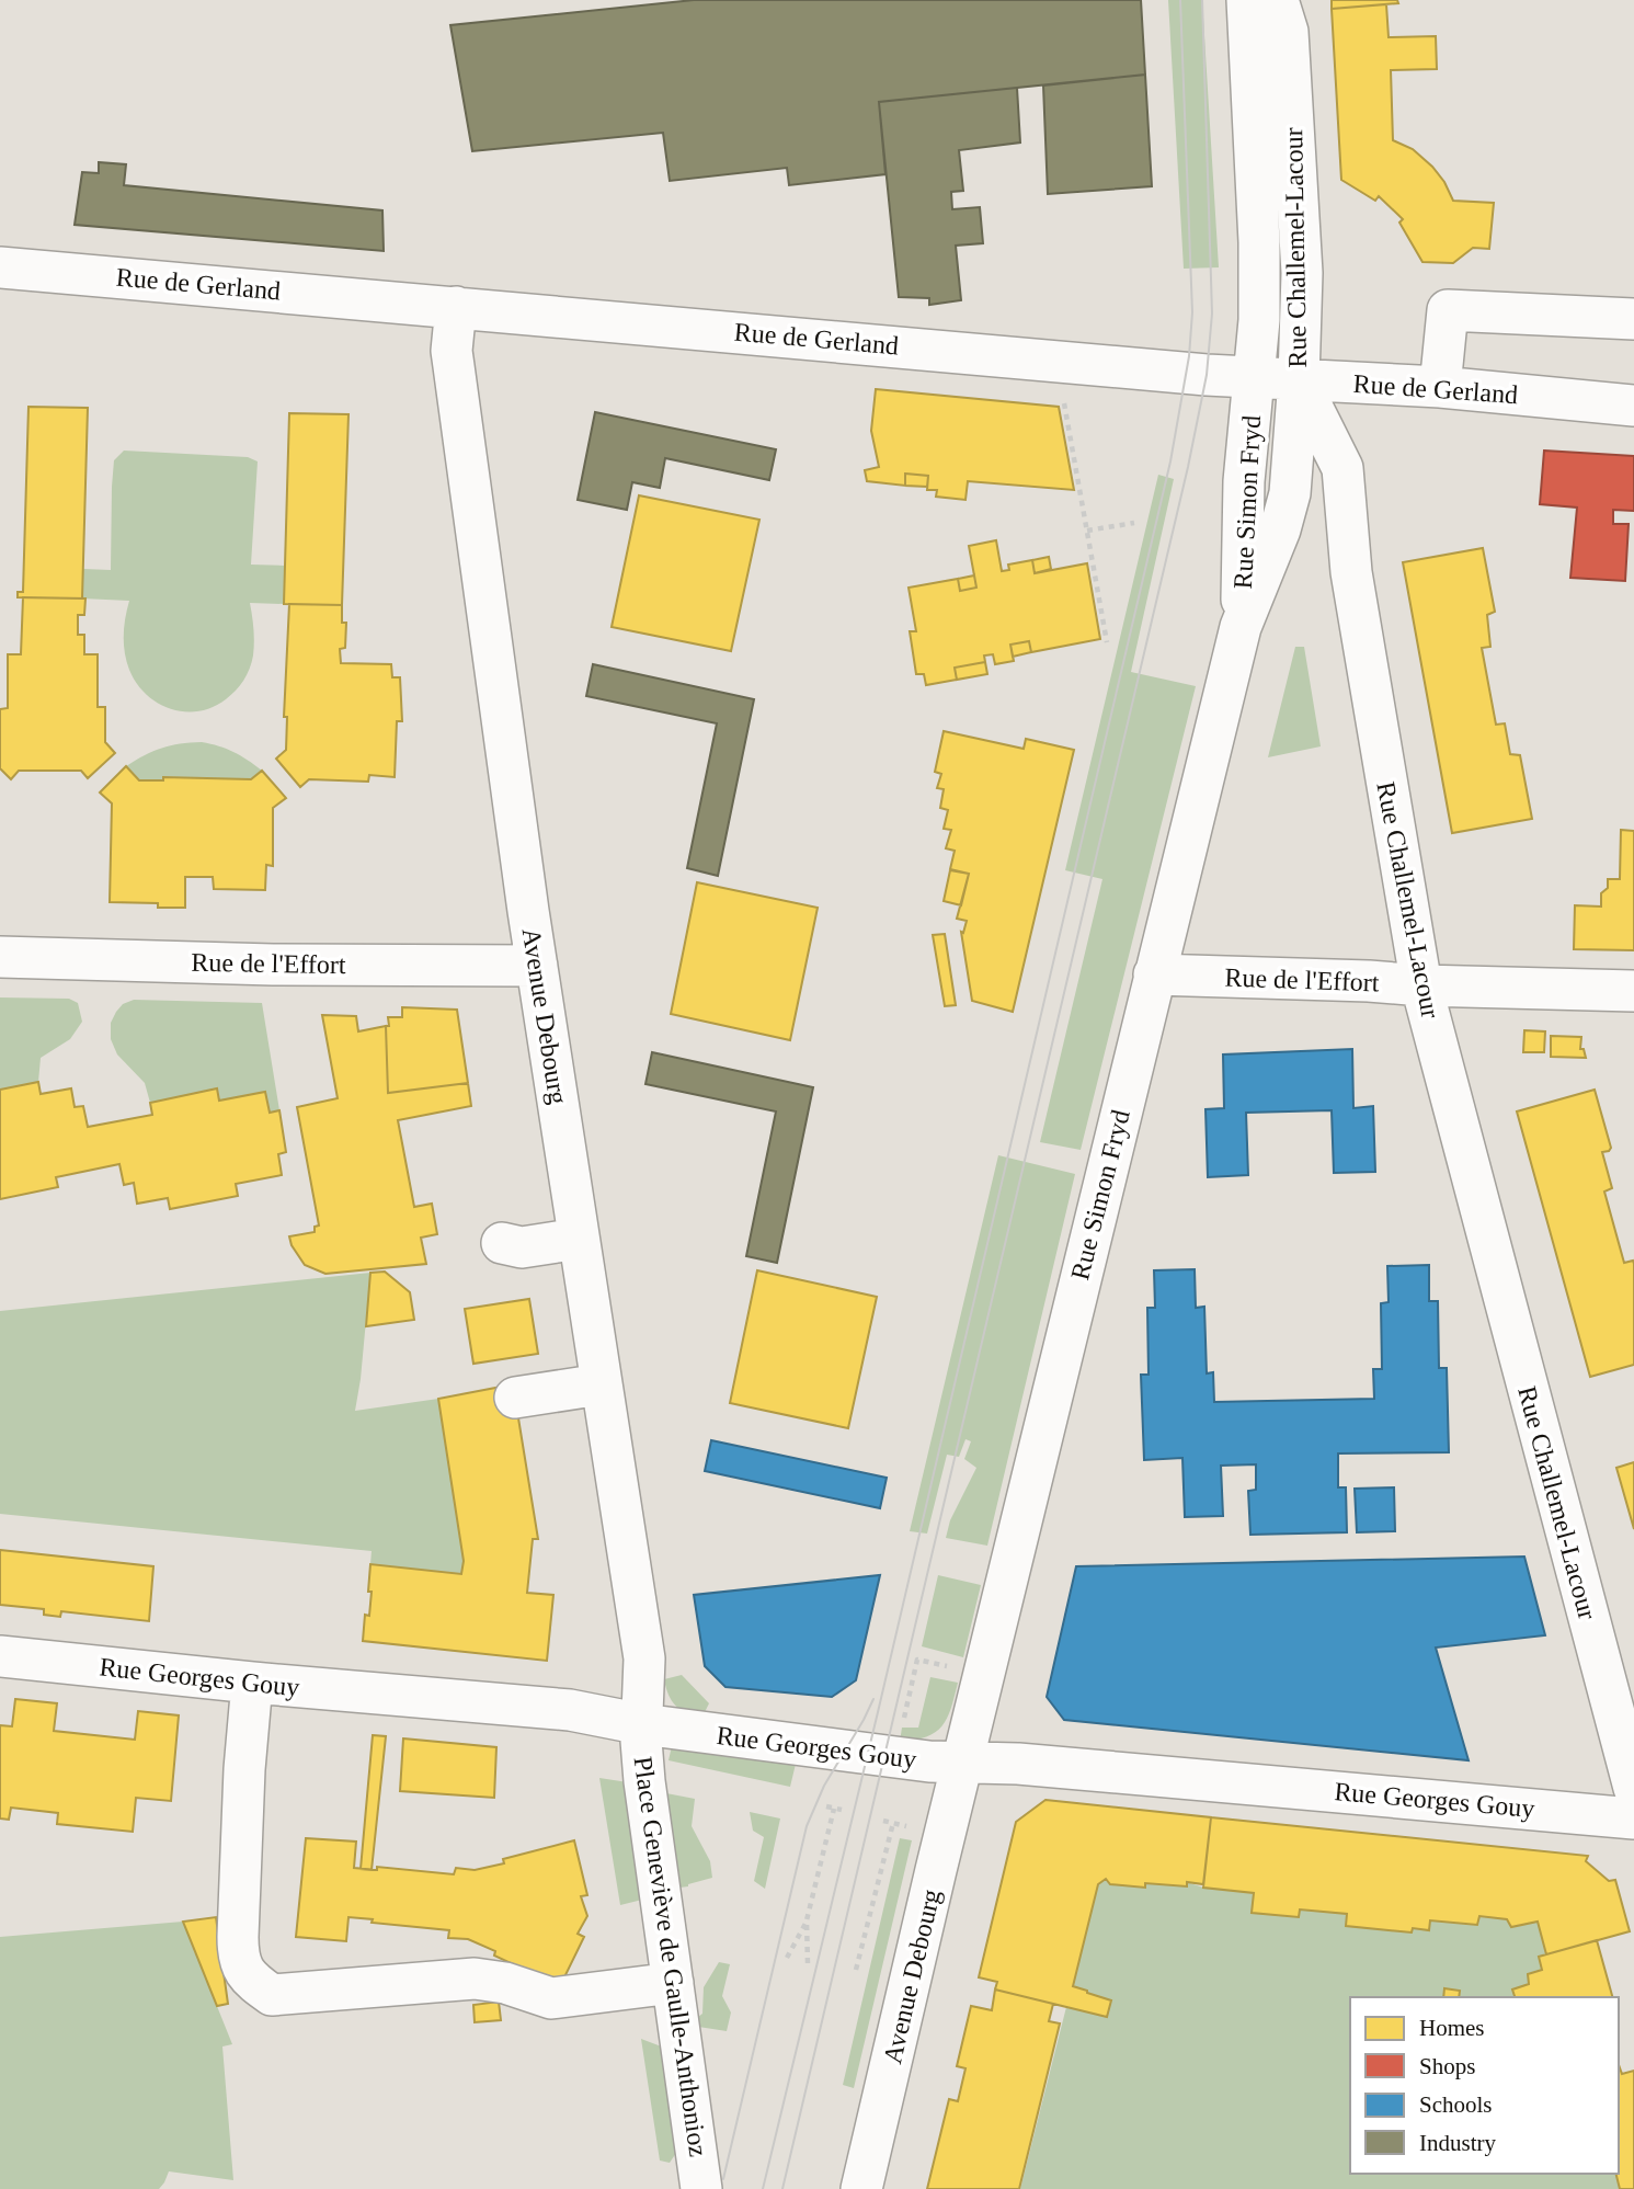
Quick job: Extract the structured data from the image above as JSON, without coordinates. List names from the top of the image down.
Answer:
{
  "streets": {
    "street": [
      "Rue Challemel-Lacour",
      "Rue de Gerland",
      "Rue Simon Fryd",
      "Rue de l'Effort",
      "Avenue Debourg",
      "Rue Georges Gouy",
      "Place Geneviève de Gaulle-Anthonioz"
    ]
  },
  "crossings": [
    ["Rue Challemel-Lacour", "Rue de Gerland"],
    ["Rue Challemel-Lacour", "Rue Simon Fryd"],
    ["Rue Challemel-Lacour", "Rue de l'Effort"],
    ["Rue de Gerland", "Rue Simon Fryd"],
    ["Rue de Gerland", "Avenue Debourg"],
    ["Rue Simon Fryd", "Rue de l'Effort"],
    ["Rue Simon Fryd", "Avenue Debourg"],
    ["Rue Simon Fryd", "Rue Georges Gouy"],
    ["Rue de l'Effort", "Avenue Debourg"],
    ["Avenue Debourg", "Rue Georges Gouy"],
    ["Avenue Debourg", "Place Geneviève de Gaulle-Anthonioz"],
    ["Rue Georges Gouy", "Place Geneviève de Gaulle-Anthonioz"]
  ],
  "legend": [
    "Homes",
    "Shops",
    "Schools",
    "Industry"
  ]
}
